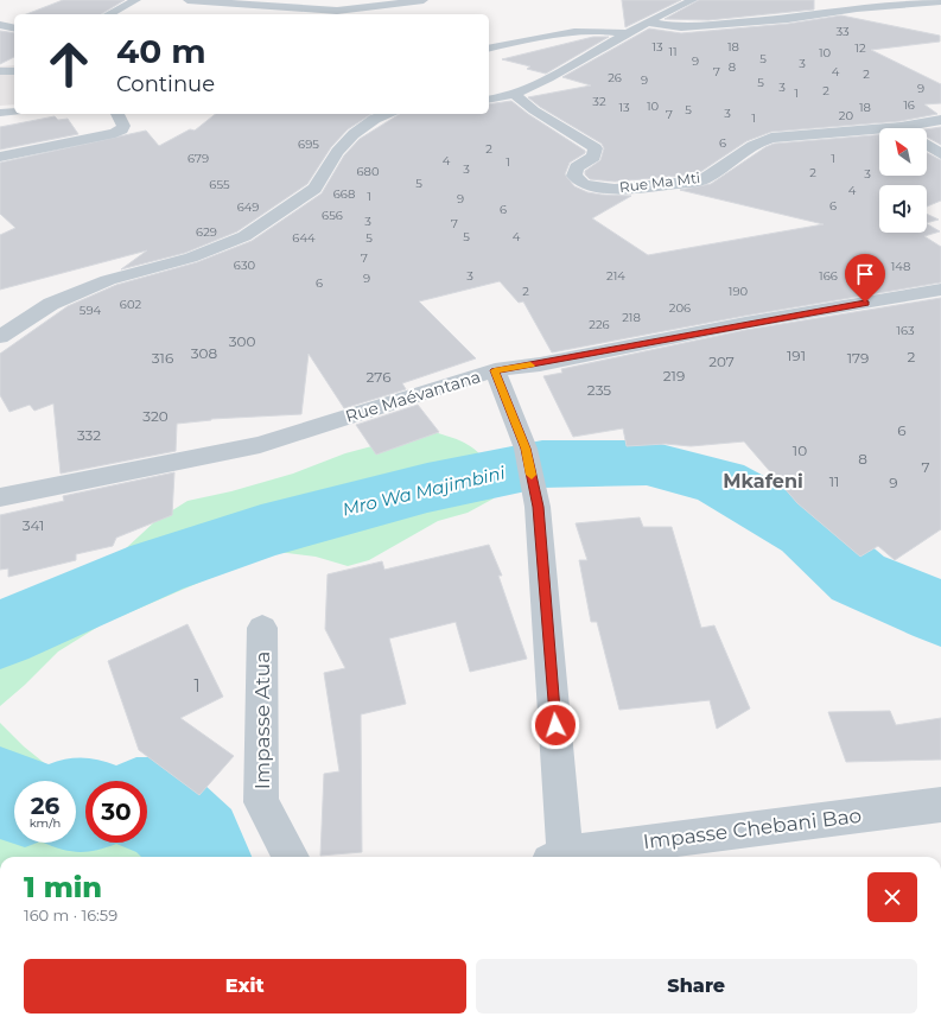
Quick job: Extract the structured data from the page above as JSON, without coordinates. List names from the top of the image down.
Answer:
{
  "streets": {
    "street": [
      "Rue Ma Mti",
      "Rue Maévantana",
      "Impasse Atua",
      "Impasse Chebani Bao"
    ]
  },
  "districts": ["Mkafeni"],
  "water": ["Mro Wa Majimbini"],
  "house_numbers": [
    "33",
    "13",
    "18",
    "12",
    "11",
    "10",
    "5",
    "9",
    "3",
    "8",
    "7",
    "4",
    "2",
    "26",
    "9",
    "5",
    "3",
    "9",
    "2",
    "1",
    "32",
    "16",
    "10",
    "13",
    "18",
    "5",
    "3",
    "7",
    "20",
    "1",
    "6",
    "695",
    "2",
    "679",
    "1",
    "4",
    "1",
    "3",
    "680",
    "2",
    "3",
    "5",
    "655",
    "4",
    "668",
    "1",
    "9",
    "6",
    "649",
    "6",
    "656",
    "3",
    "7",
    "629",
    "5",
    "4",
    "644",
    "5",
    "7",
    "630",
    "148",
    "3",
    "214",
    "166",
    "9",
    "6",
    "2",
    "190",
    "602",
    "206",
    "594",
    "218",
    "226",
    "163",
    "300",
    "308",
    "191",
    "2",
    "316",
    "179",
    "207",
    "219",
    "276",
    "235",
    "320",
    "6",
    "332",
    "10",
    "8",
    "7",
    "11",
    "9",
    "341",
    "1"
  ],
  "north": "top left",
  "page": {
    "turn": ["40 m", "Continue"],
    "speed": "26 km/h",
    "limit": "30",
    "heading": ["1 min", "160 m · 16:59"],
    "buttons": ["Exit", "Share"]
  }
}
